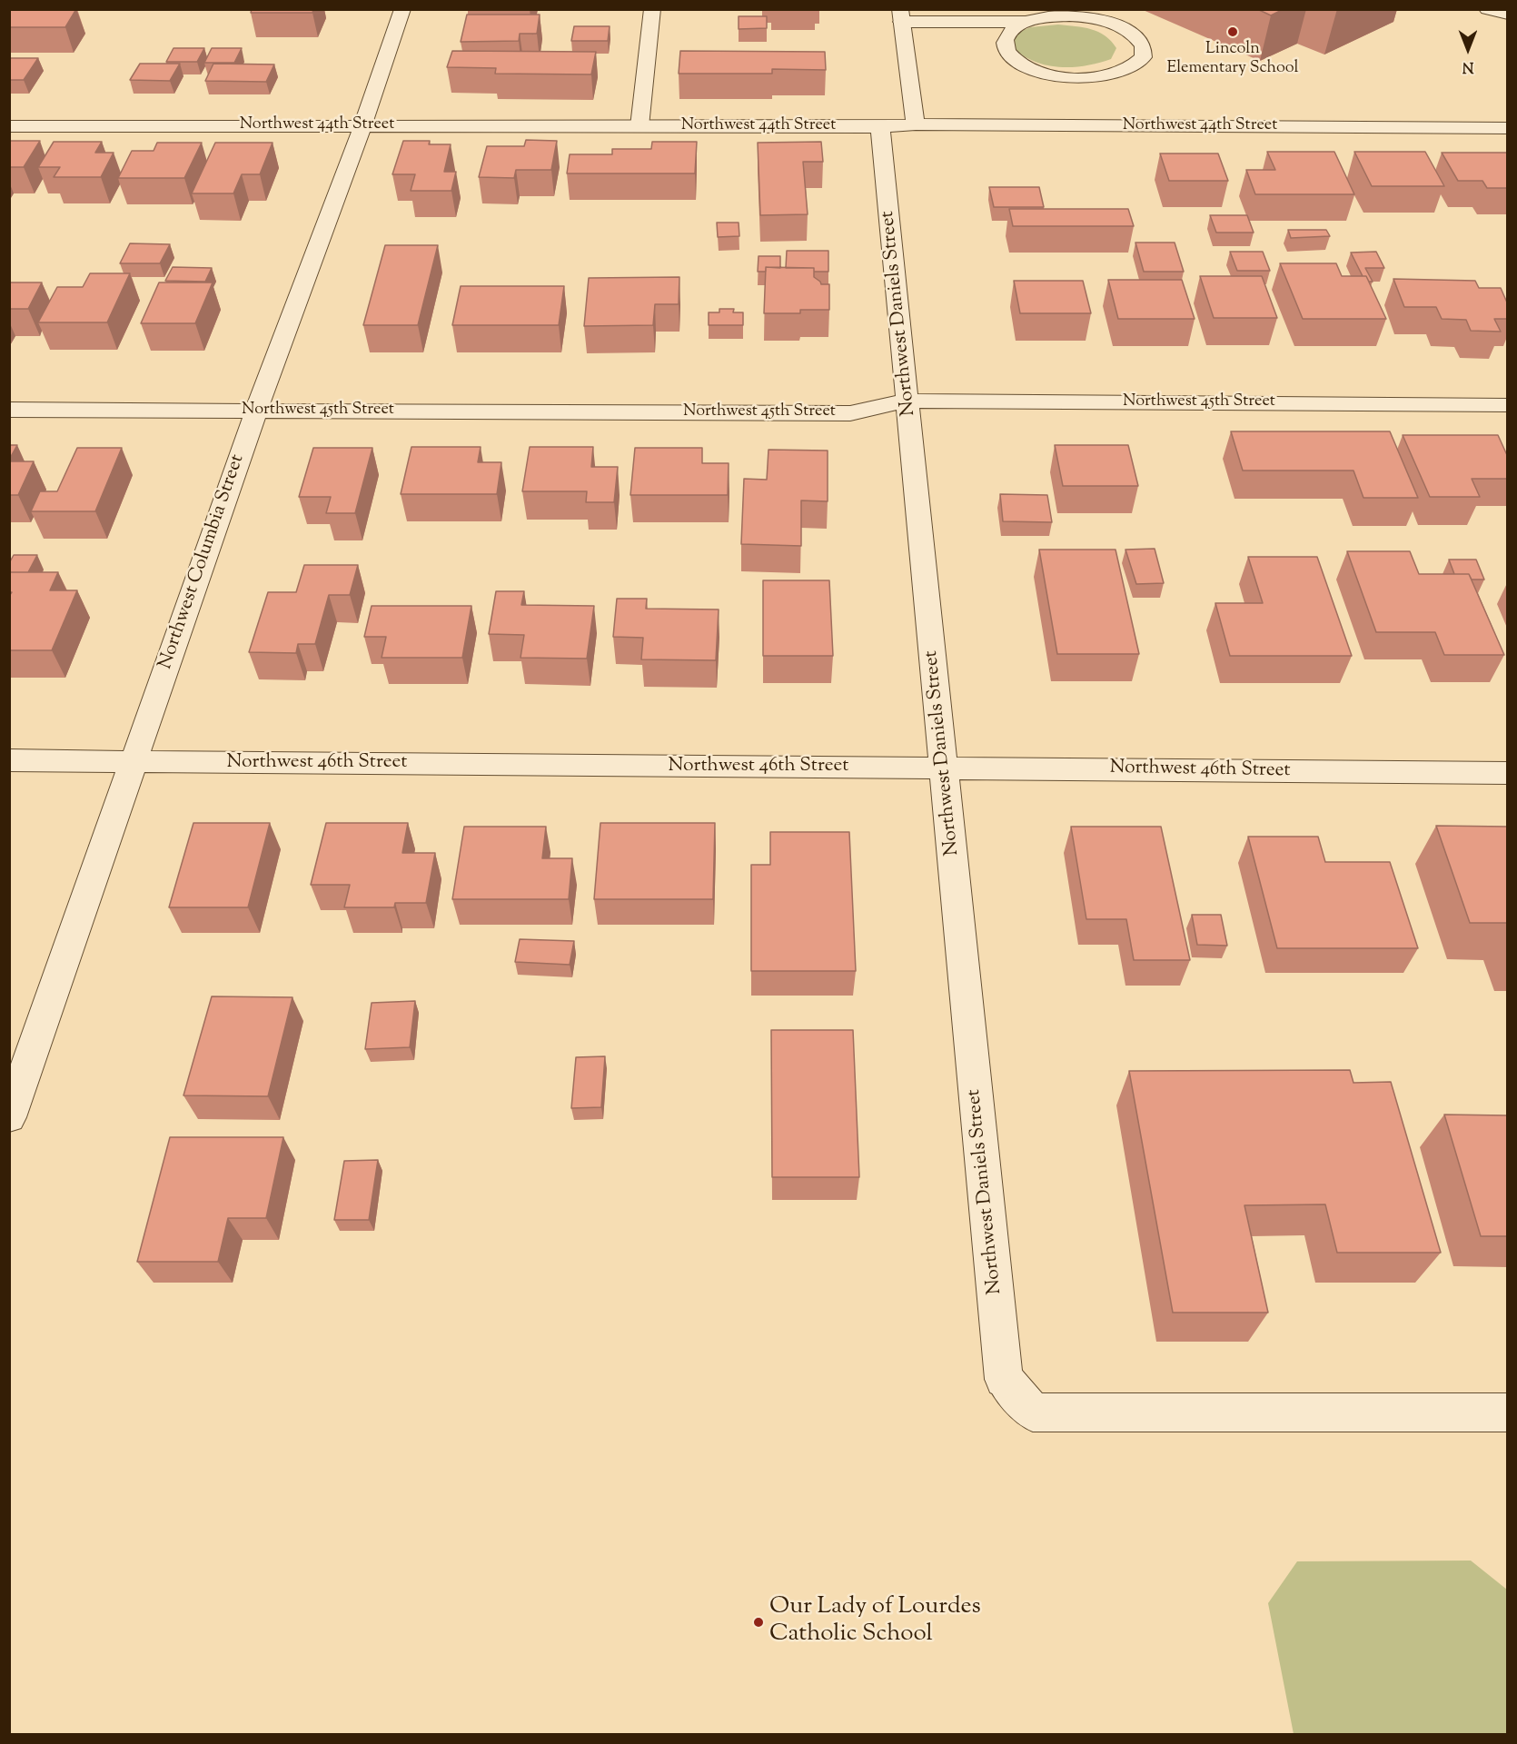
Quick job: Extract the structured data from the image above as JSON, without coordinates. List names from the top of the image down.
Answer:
{
  "streets": {
    "street": [
      "Northwest 44th Street",
      "Northwest Daniels Street",
      "Northwest 45th Street",
      "Northwest Columbia Street",
      "Northwest 46th Street"
    ]
  },
  "crossings": [
    ["Northwest 44th Street", "Northwest Daniels Street"],
    ["Northwest 44th Street", "Northwest Columbia Street"],
    ["Northwest Daniels Street", "Northwest 45th Street"],
    ["Northwest Daniels Street", "Northwest 46th Street"],
    ["Northwest 45th Street", "Northwest Columbia Street"],
    ["Northwest Columbia Street", "Northwest 46th Street"]
  ],
  "places": ["Lincoln Elementary School", "Our Lady of Lourdes Catholic School"],
  "north": "bottom"
}
